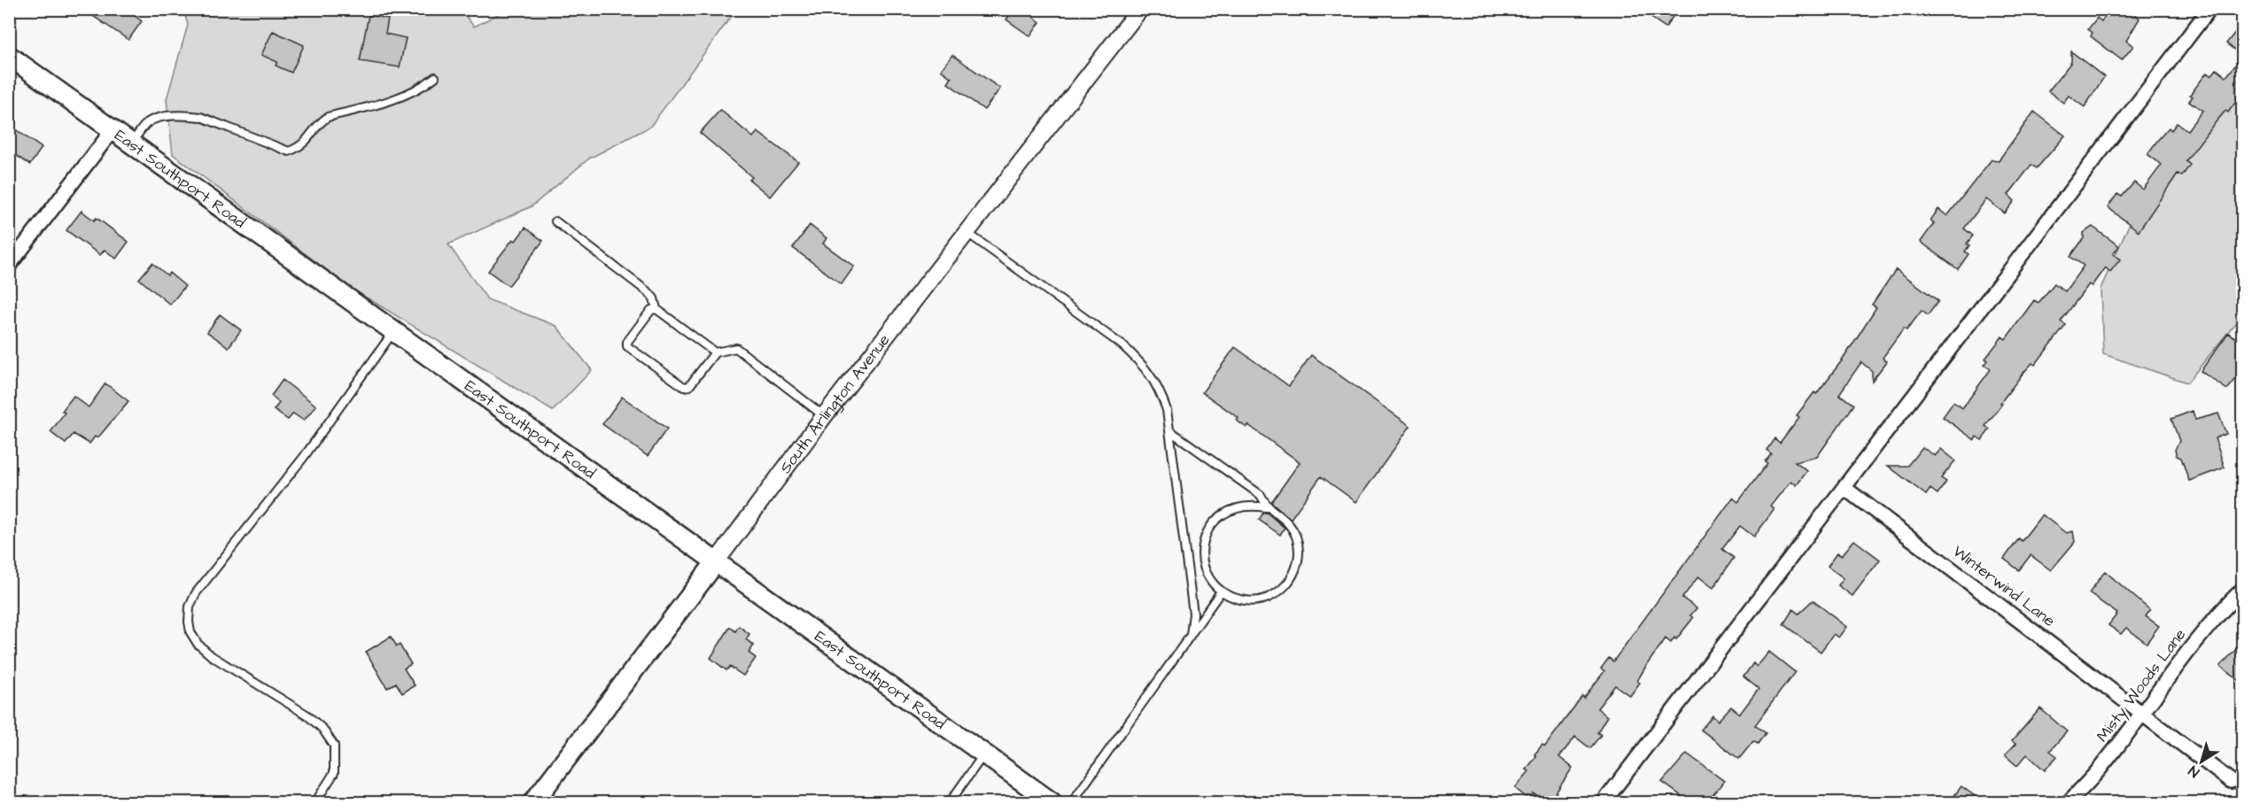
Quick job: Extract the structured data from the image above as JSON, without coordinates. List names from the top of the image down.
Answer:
{
  "streets": {
    "main road": ["East Southport Road", "South Arlington Avenue"],
    "street": ["Winterwind Lane", "Misty Woods Lane"]
  },
  "crossings": [
    ["East Southport Road", "South Arlington Avenue"],
    ["Winterwind Lane", "Misty Woods Lane"]
  ],
  "north": "bottom left"
}
